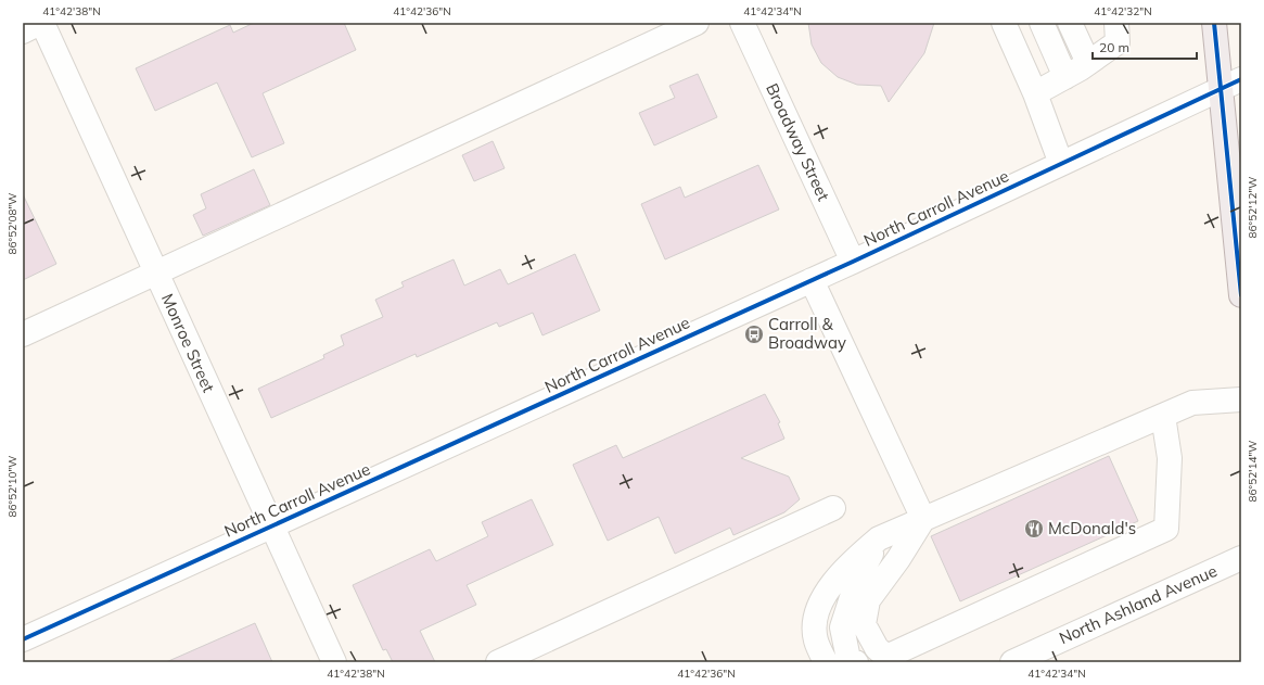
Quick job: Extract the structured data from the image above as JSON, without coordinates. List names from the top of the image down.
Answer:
{
  "streets": {
    "street": [
      "Broadway Street",
      "North Carroll Avenue",
      "Monroe Street",
      "North Ashland Avenue"
    ]
  },
  "crossings": [
    ["Broadway Street", "North Carroll Avenue"],
    ["North Carroll Avenue", "Monroe Street"]
  ],
  "places": {
    "bus stop": ["Carroll & Broadway"],
    "restaurant": ["McDonald's"]
  },
  "scale_bar": "20 m",
  "coordinates": [
    "41°42'38\"N",
    "41°42'36\"N",
    "41°42'34\"N",
    "41°42'32\"N",
    "86°52'12\"W",
    "86°52'08\"W",
    "86°52'14\"W",
    "86°52'10\"W"
  ]
}
